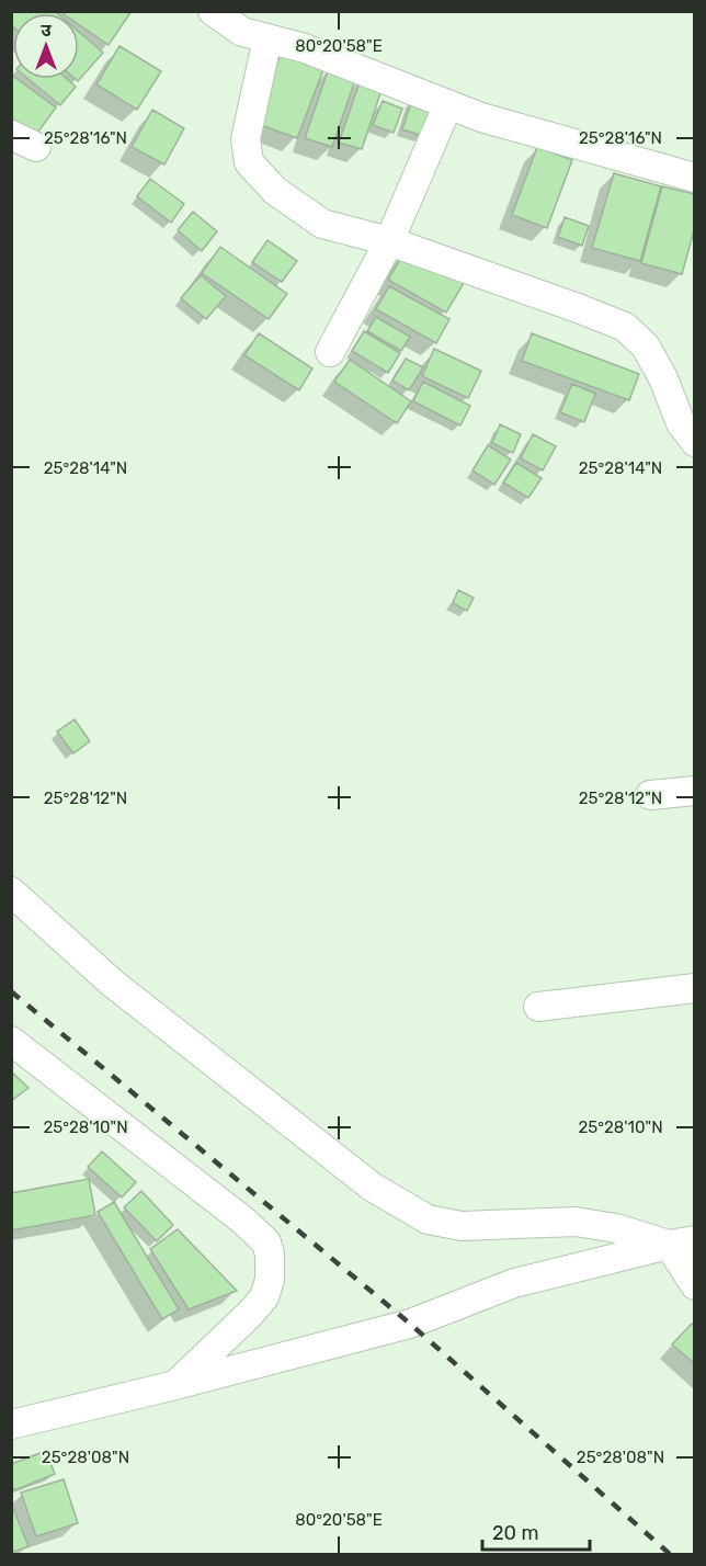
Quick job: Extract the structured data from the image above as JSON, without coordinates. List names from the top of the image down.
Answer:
{
  "scale_bar": "20 m",
  "north": "top",
  "coordinates": [
    "80°20'58\"E",
    "25°28'16\"N",
    "25°28'14\"N",
    "25°28'12\"N",
    "25°28'10\"N",
    "25°28'08\"N"
  ]
}
